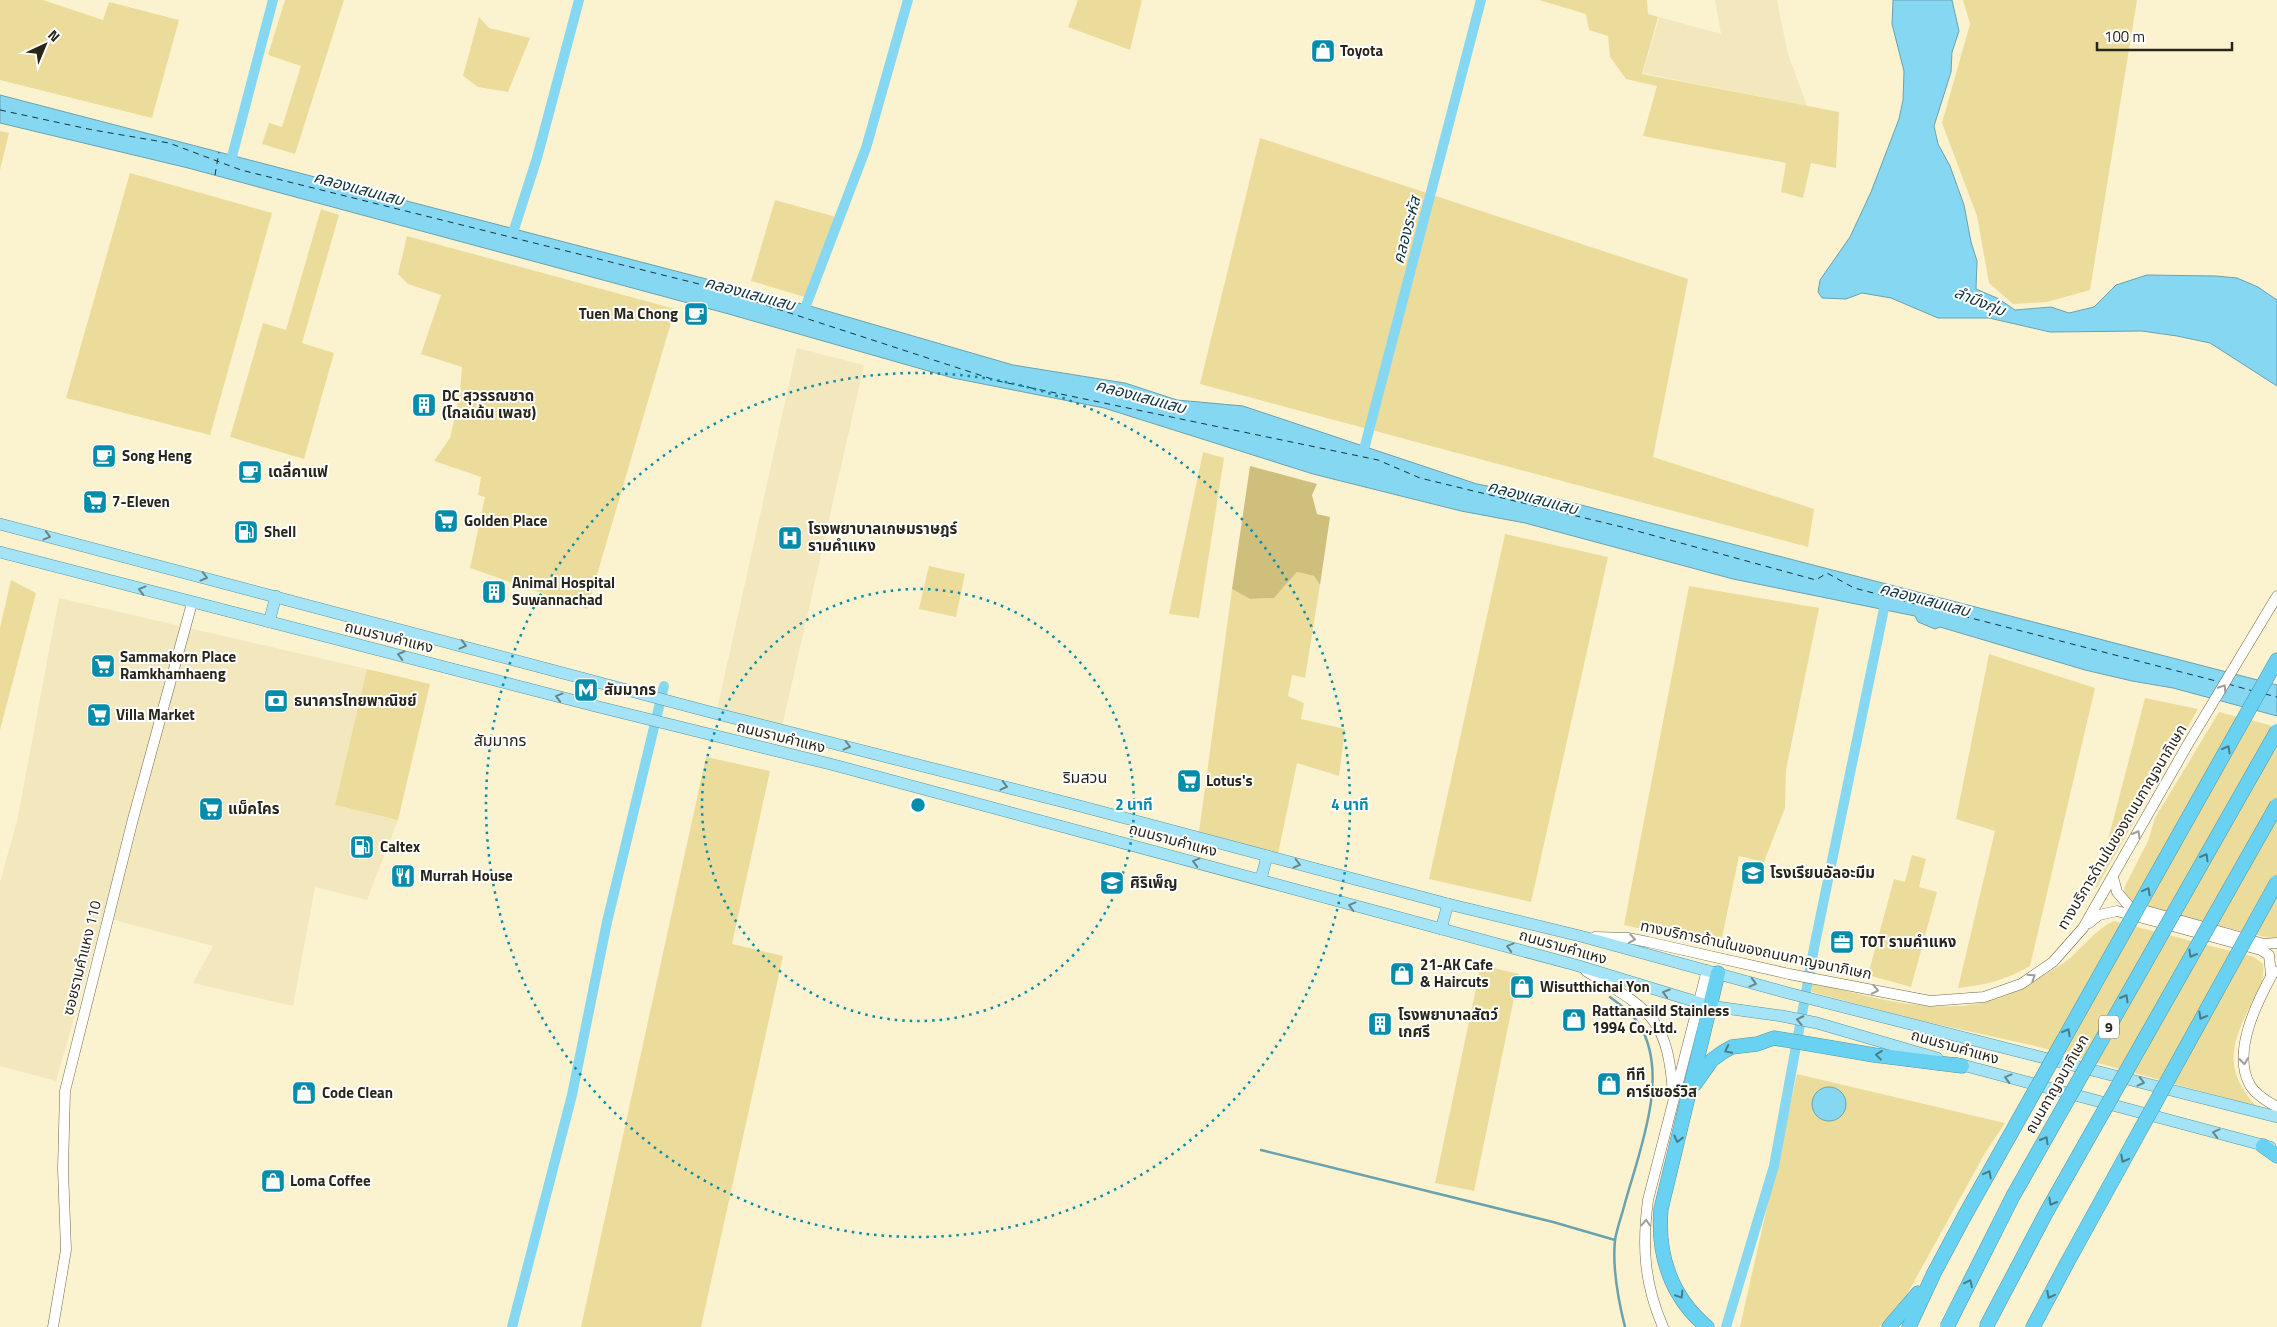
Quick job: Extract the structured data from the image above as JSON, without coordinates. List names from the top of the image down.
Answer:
{
  "streets": {
    "highway": ["9", "ถนนกาญจนาภิเษก"],
    "main road": ["ถนนรามคำแหง", "ทางบริการด้านในของถนนกาญจนาภิเษก", "ซอยรามคำแหง 110"]
  },
  "crossings": [
    ["ถนนรามคำแหง", "ทางบริการด้านในของถนนกาญจนาภิเษก"],
    ["ถนนรามคำแหง", "ซอยรามคำแหง 110"]
  ],
  "one_way": ["ทางบริการด้านในของถนนกาญจนาภิเษก"],
  "districts": ["สัมมากร", "ริมสวน"],
  "water": ["คลองแสนแสบ", "คลองระหัส", "ลำบึงกุ่ม"],
  "places": {
    "shop": [
      "Toyota",
      "21-AK Cafe & Haircuts",
      "Wisutthichai Yon",
      "Rattanasild Stainless 1994 Co.,Ltd.",
      "ทีที คาร์เซอร์วิส",
      "Code Clean",
      "Loma Coffee"
    ],
    "cafe": ["Tuen Ma Chong", "Song Heng", "เดลี่คาแฟ"],
    "building": ["DC สุวรรณชาด (โกลเด้น เพลซ)", "Animal Hospital Suwannachad", "โรงพยาบาลสัตว์ เกศรี"],
    "supermarket": [
      "7-Eleven",
      "Golden Place",
      "Sammakorn Place Ramkhamhaeng",
      "Villa Market",
      "Lotus's",
      "แม็คโคร"
    ],
    "fuel station": ["Shell", "Caltex"],
    "hospital": ["โรงพยาบาลเกษมราษฎร์ รามคำแหง"],
    "metro station": ["สัมมากร"],
    "bank": ["ธนาคารไทยพาณิชย์"],
    "school or university": ["โรงเรียนอัลอะมีม", "ศิริเพ็ญ"],
    "restaurant": ["Murrah House"],
    "office": ["TOT รามคำแหง"]
  },
  "scale_bar": "100 m",
  "north": "top right",
  "rings": ["2 นาที", "4 นาที"]
}
